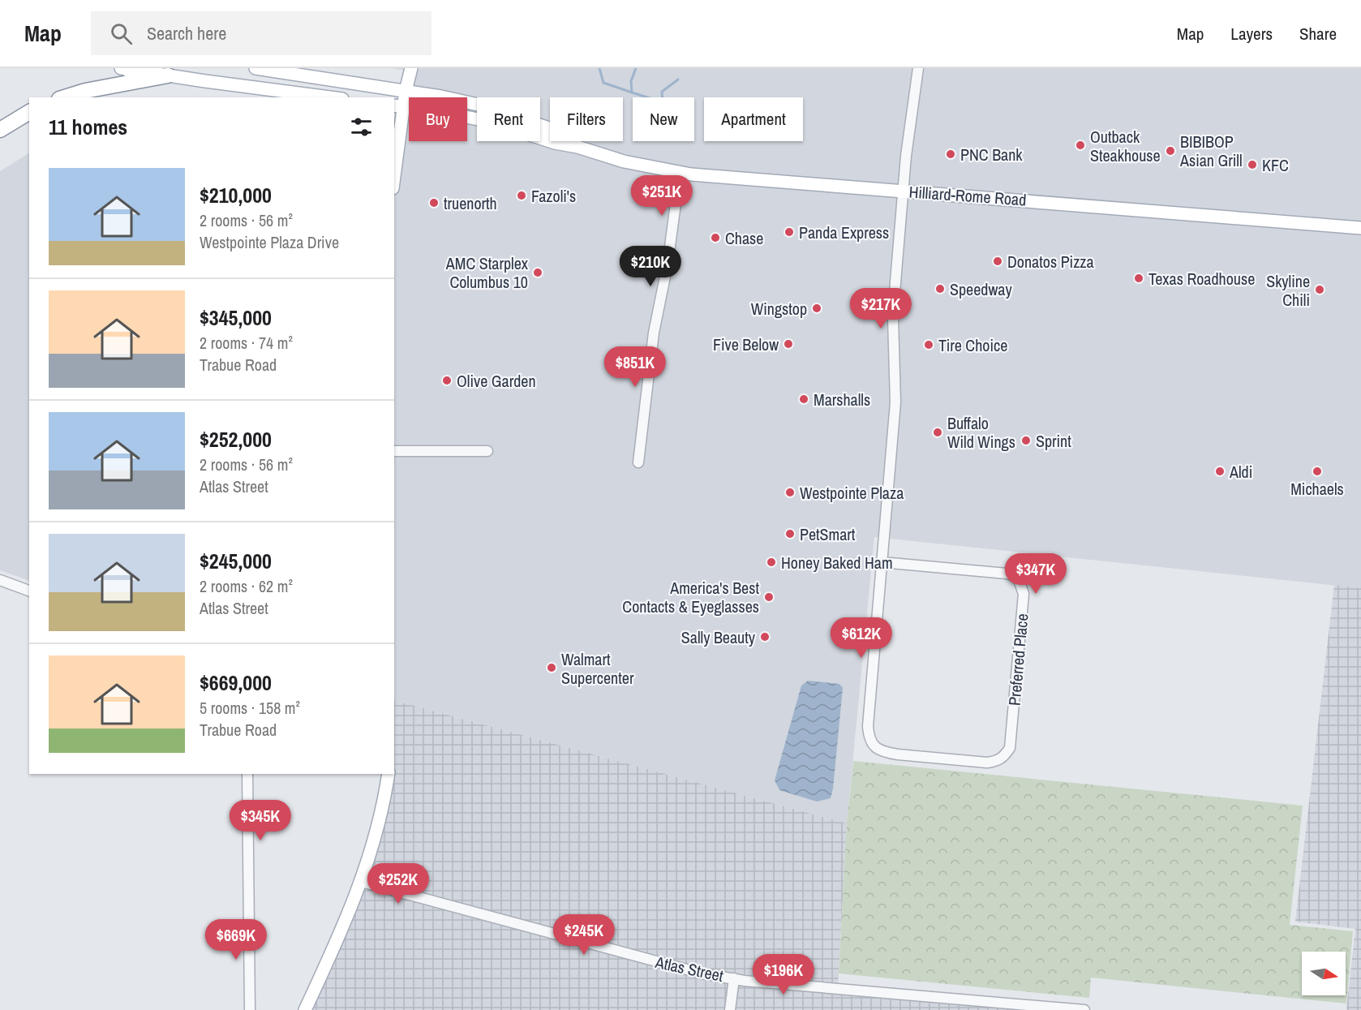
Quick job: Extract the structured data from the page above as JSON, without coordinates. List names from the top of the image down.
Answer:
{
  "streets": {
    "main road": ["Hilliard-Rome Road"],
    "street": ["Preferred Place", "Atlas Street"]
  },
  "places": [
    "Outback Steakhouse",
    "BIBIBOP Asian Grill",
    "PNC Bank",
    "KFC",
    "Fazoli's",
    "truenorth",
    "Panda Express",
    "Chase",
    "Donatos Pizza",
    "AMC Starplex Columbus 10",
    "Texas Roadhouse",
    "Speedway",
    "Skyline Chili",
    "Wingstop",
    "Five Below",
    "Tire Choice",
    "Olive Garden",
    "Marshalls",
    "Buffalo Wild Wings",
    "Sprint",
    "Aldi",
    "Michaels",
    "Westpointe Plaza",
    "PetSmart",
    "Honey Baked Ham",
    "America's Best Contacts & Eyeglasses",
    "Sally Beauty",
    "Walmart Supercenter"
  ],
  "north": "right",
  "page": {
    "header": "Map",
    "search": "Search here",
    "nav": ["Map", "Layers", "Share"],
    "chip": [
      "Buy",
      "Rent",
      "Filters",
      "New",
      "Apartment"
    ],
    "heading": "11 homes",
    "list": [
      {
        "name": "$210,000",
        "note": "2 rooms · 56 m² · Westpointe Plaza Drive"
      },
      {
        "name": "$345,000",
        "note": "2 rooms · 74 m² · Trabue Road"
      },
      {
        "name": "$252,000",
        "note": "2 rooms · 56 m² · Atlas Street"
      },
      {
        "name": "$245,000",
        "note": "2 rooms · 62 m² · Atlas Street"
      },
      {
        "name": "$669,000",
        "note": "5 rooms · 158 m² · Trabue Road"
      }
    ],
    "price": [
      "$251K",
      "$210K",
      "$217K",
      "$851K",
      "$347K",
      "$612K",
      "$345K",
      "$252K",
      "$245K",
      "$669K",
      "$196K"
    ]
  }
}
